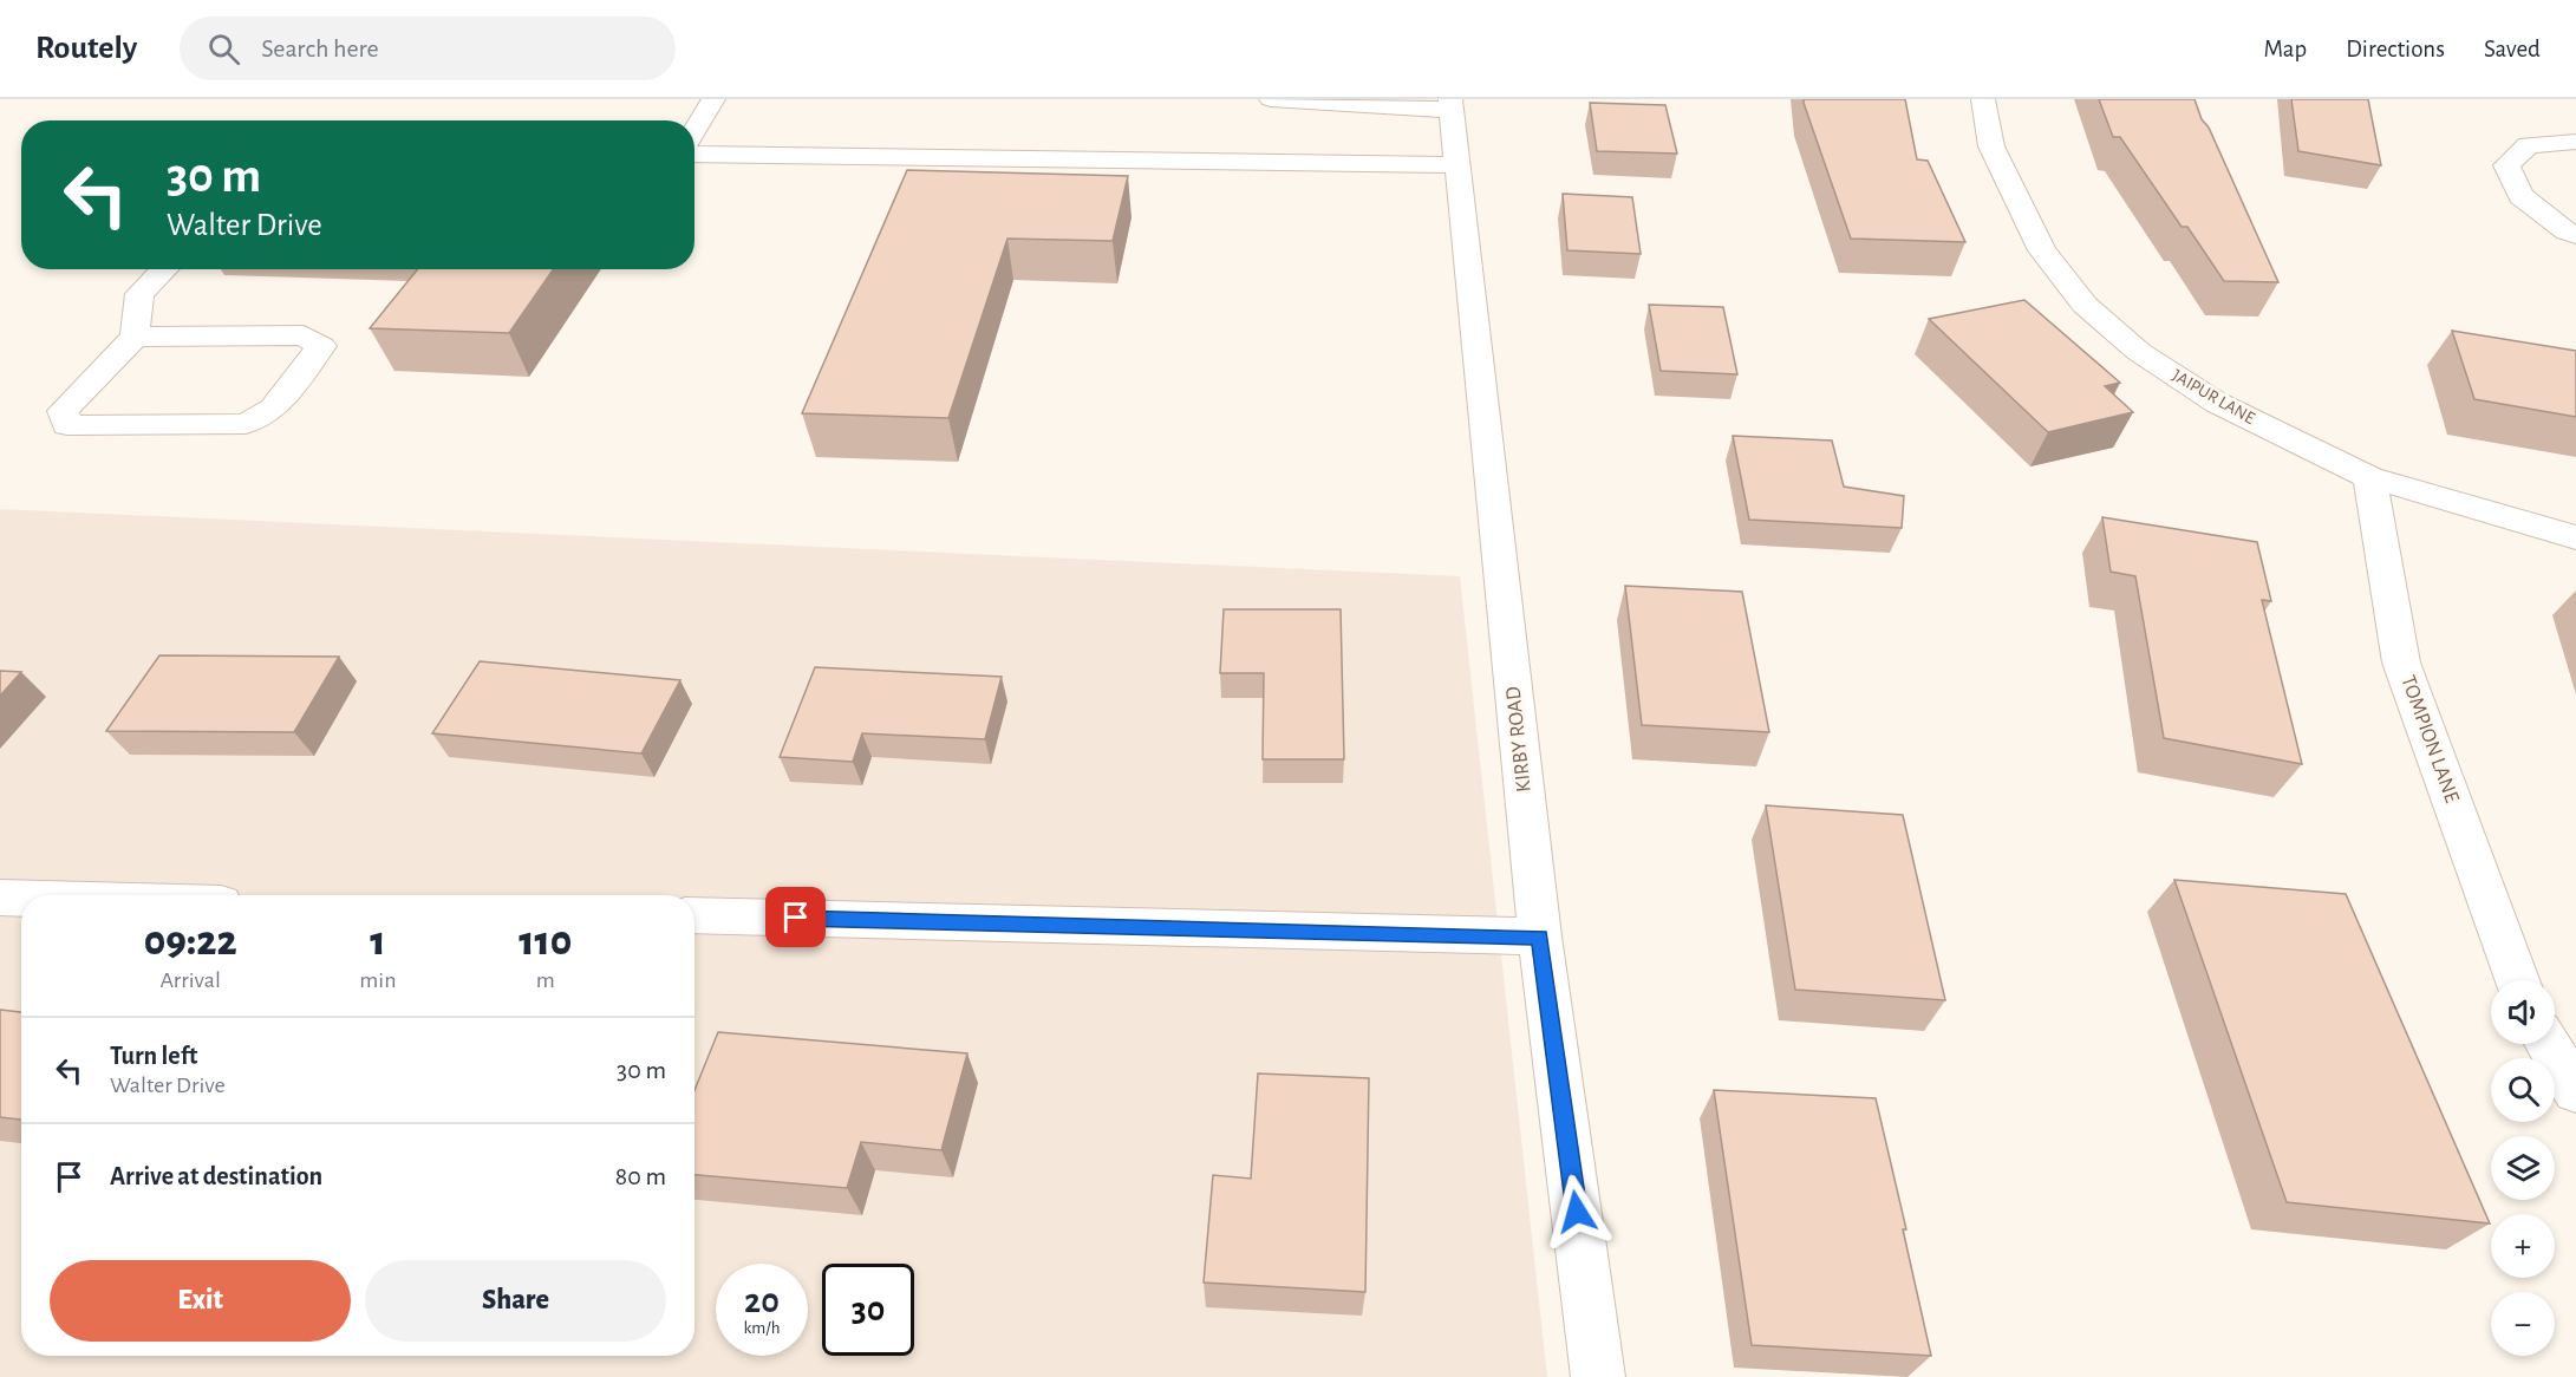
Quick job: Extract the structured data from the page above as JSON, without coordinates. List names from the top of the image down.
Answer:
{
  "streets": {
    "street": ["JAIPUR LANE", "KIRBY ROAD", "TOMPION LANE"]
  },
  "crossings": [
    ["JAIPUR LANE", "TOMPION LANE"]
  ],
  "page": {
    "header": "Routely",
    "search": "Search here",
    "nav": ["Map", "Directions", "Saved"],
    "turn": ["30 m", "Walter Drive"],
    "eta": [
      "09:22",
      "Arrival",
      "1",
      "min",
      "110",
      "m"
    ],
    "map_buttons": ["+", "−"],
    "list": [
      {
        "name": "Turn left",
        "note": "Walter Drive",
        "value": "30 m"
      },
      {
        "name": "Arrive at destination",
        "value": "80 m"
      }
    ],
    "buttons": ["Exit", "Share"],
    "speed": "20 km/h",
    "limit": "30"
  }
}
